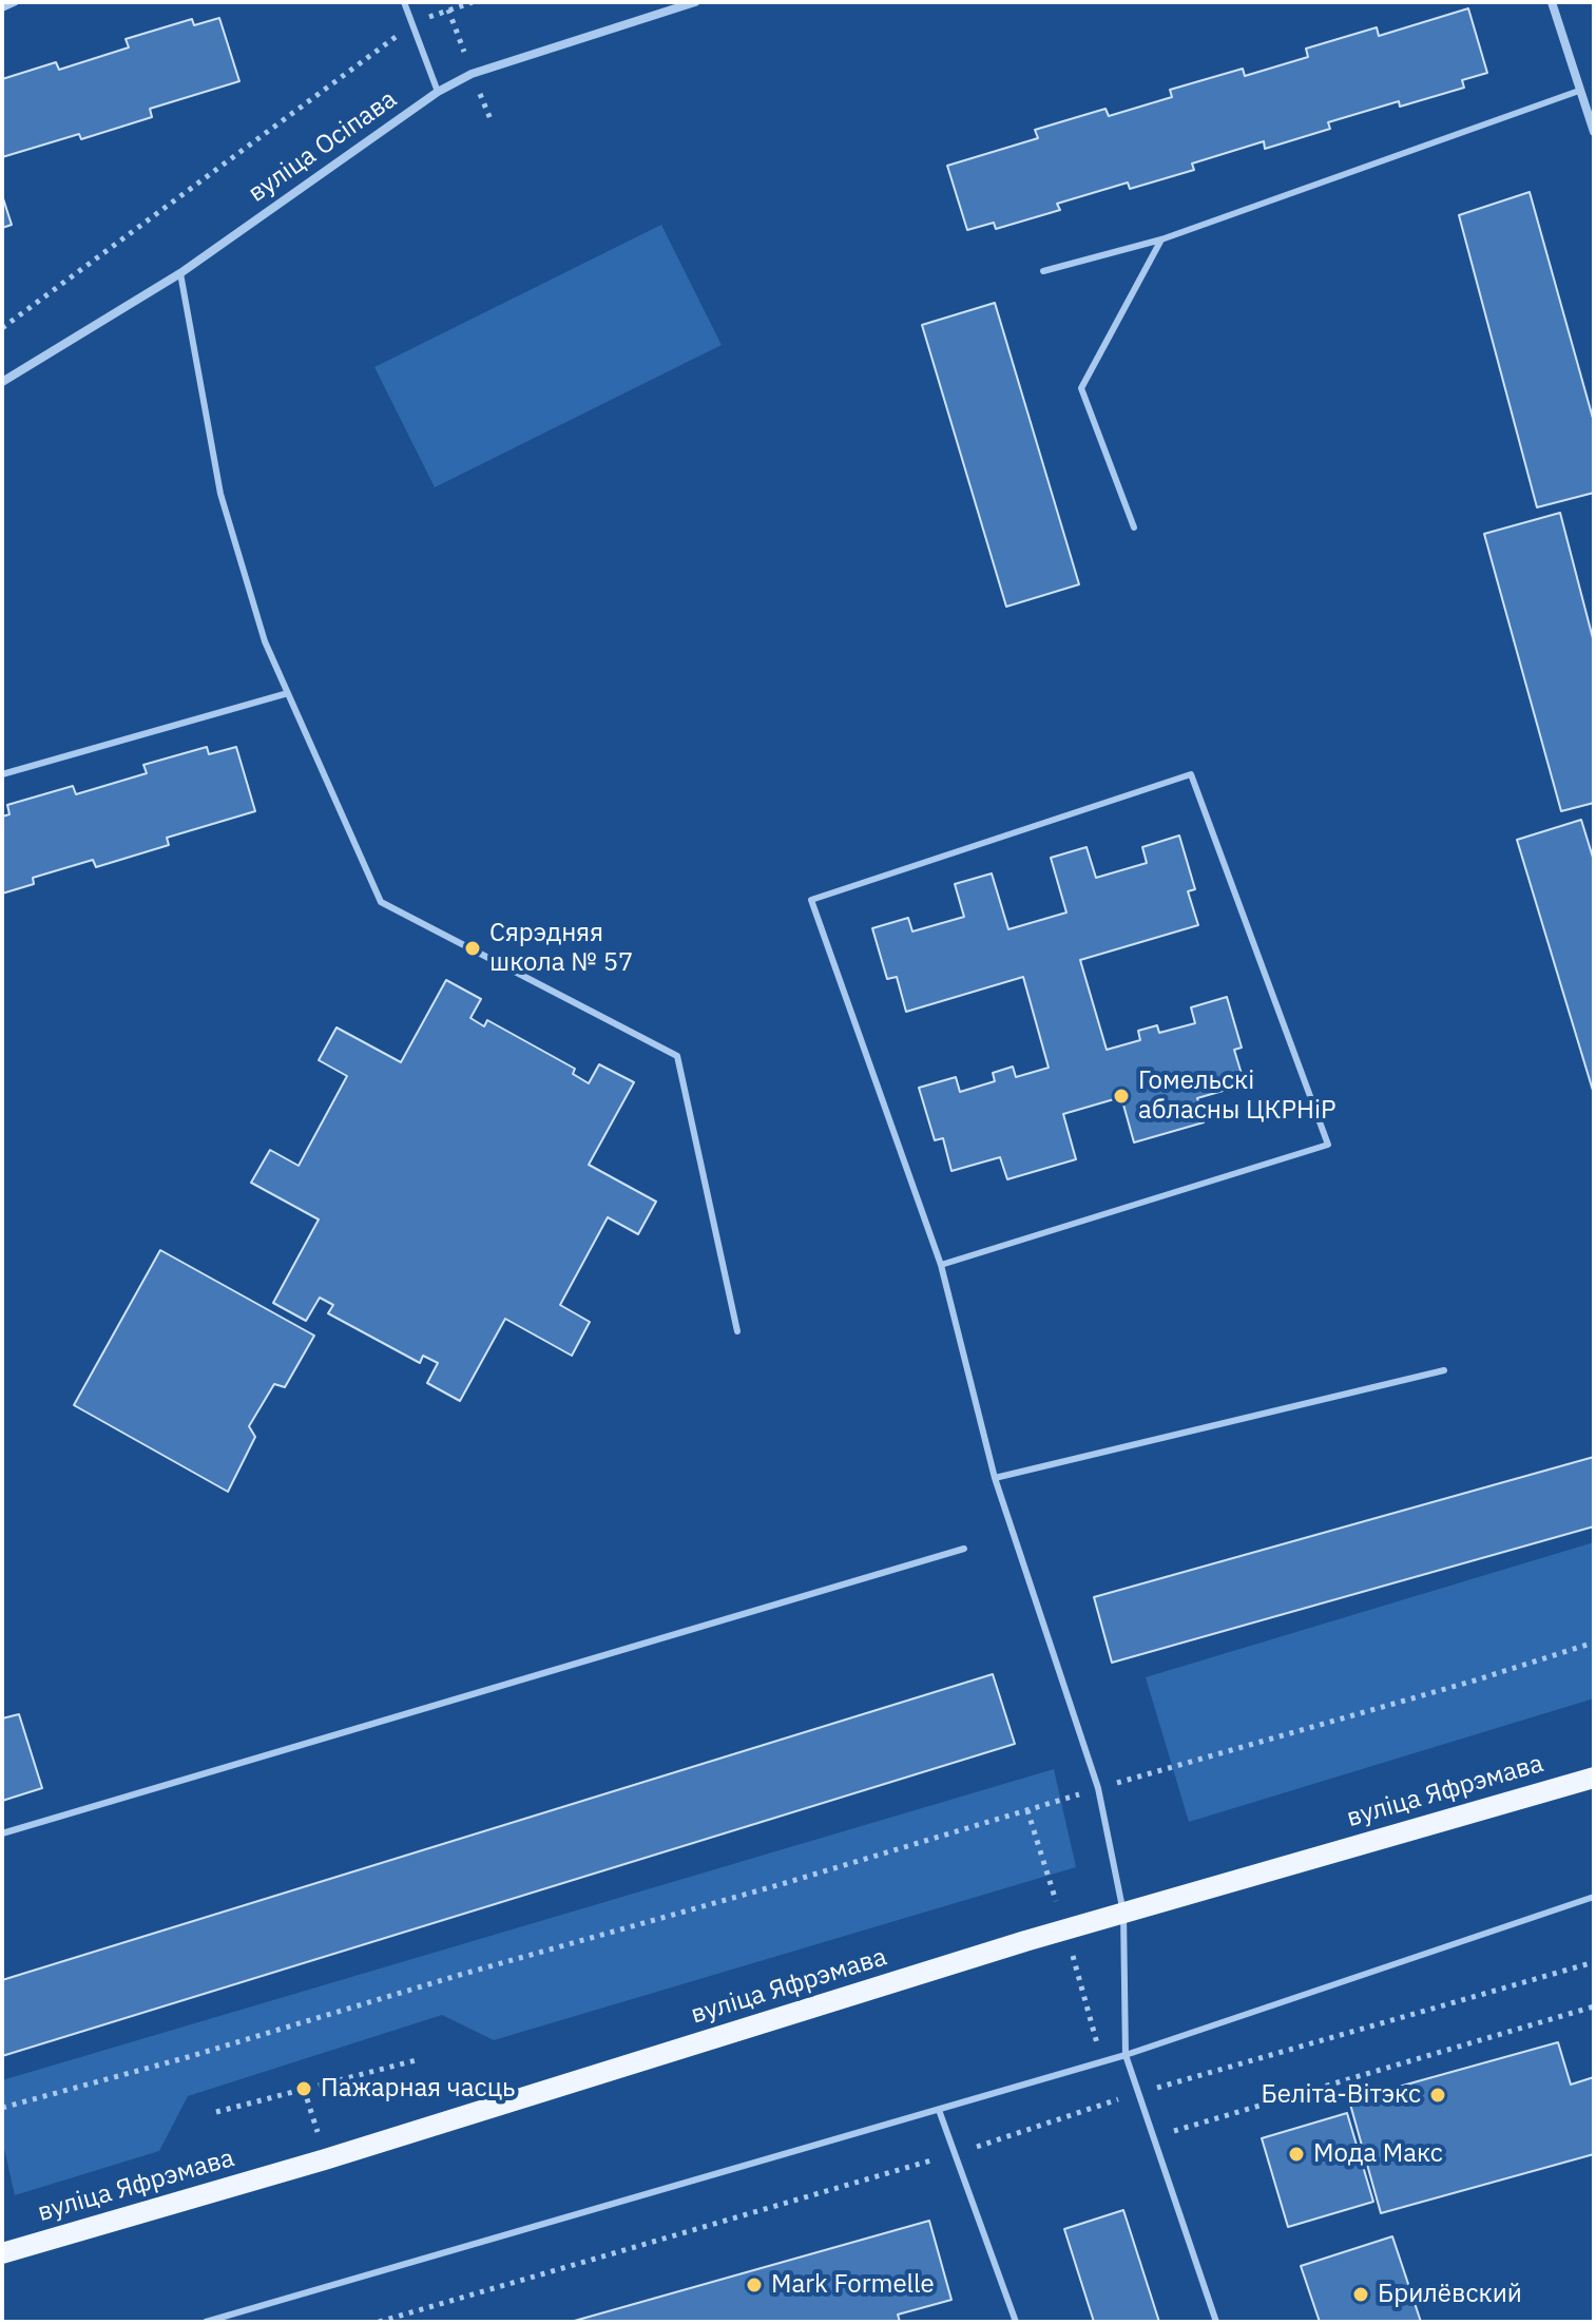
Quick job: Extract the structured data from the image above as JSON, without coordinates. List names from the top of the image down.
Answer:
{
  "streets": {
    "main road": ["вуліца Яфрэмава"],
    "street": ["вуліца Осіпава"]
  },
  "places": [
    "Сярэдняя школа № 57",
    "Гомельскі абласны ЦКРНіР",
    "Пажарная часць",
    "Беліта-Вітэкс",
    "Мода Макс",
    "Mark Formelle",
    "Брилёвский"
  ]
}
